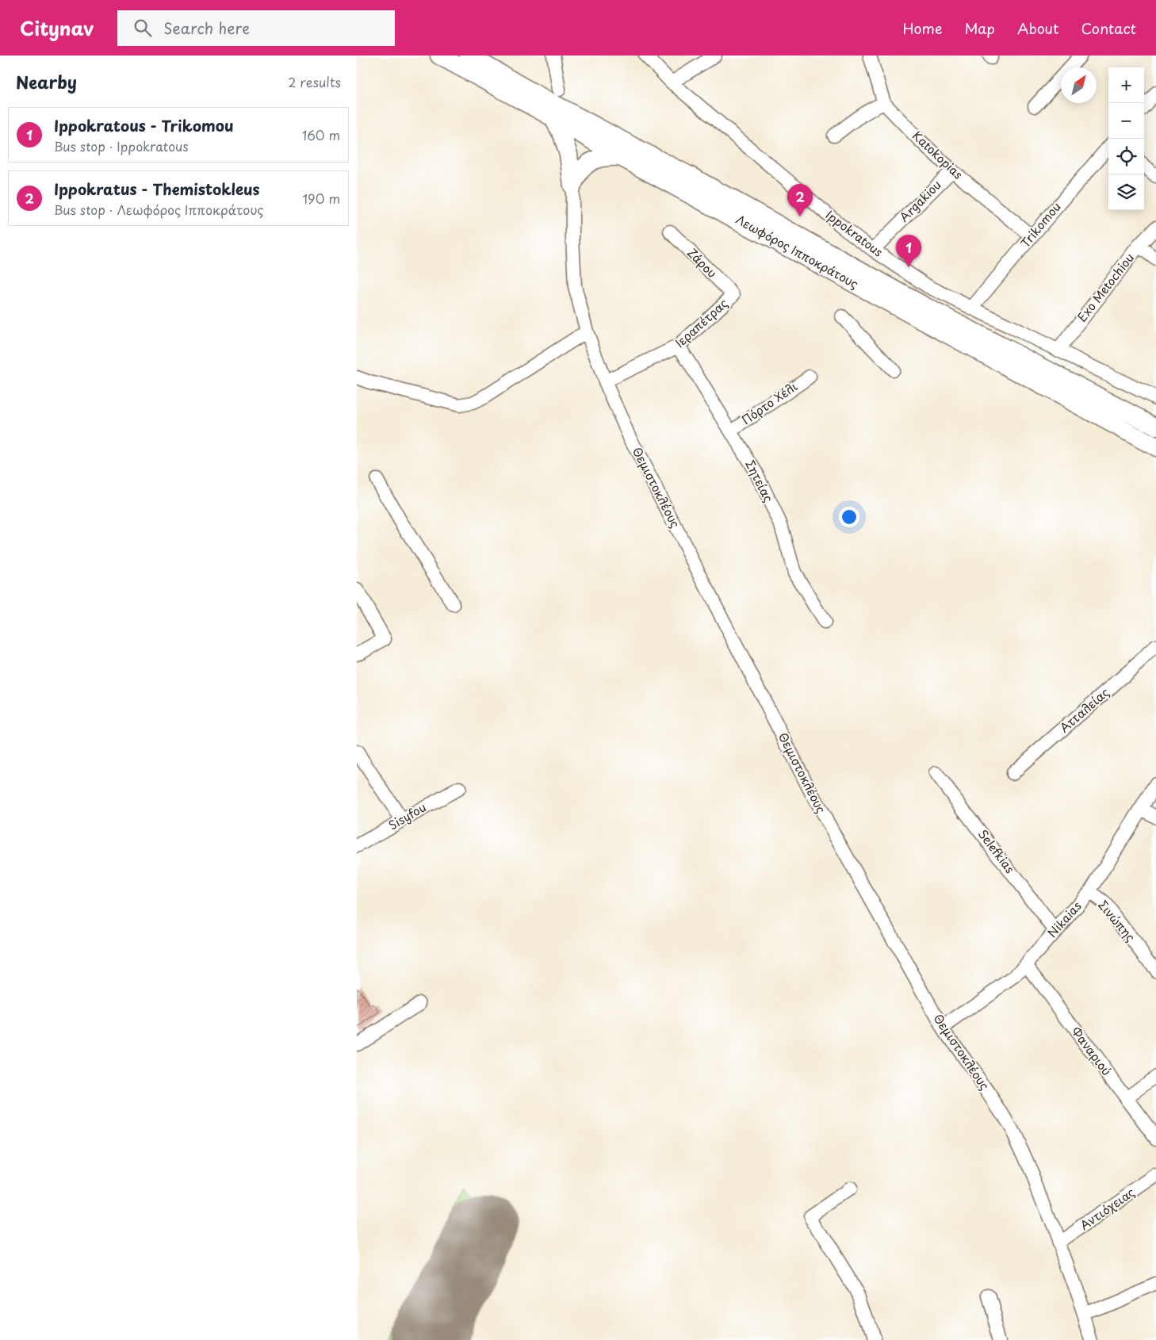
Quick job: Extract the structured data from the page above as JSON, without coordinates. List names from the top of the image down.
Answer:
{
  "streets": {
    "main road": ["Λεωφόρος Ιπποκράτους"],
    "street": [
      "Katokopias",
      "Argakiou",
      "Trikomou",
      "Ippokratous",
      "Ζάρου",
      "Exo Metochiou",
      "Ιεραπέτρας",
      "Πόρτο Χέλι",
      "Σητείας",
      "Θεμιστοκλέους",
      "Ατταλείας",
      "Sisyfou",
      "Selefkias",
      "Nikaias",
      "Σινώπης",
      "Φαναριού",
      "Αντιόχειας"
    ]
  },
  "crossings": [
    ["Katokopias", "Argakiou"],
    ["Katokopias", "Trikomou"],
    ["Argakiou", "Ippokratous"],
    ["Trikomou", "Ippokratous"],
    ["Ippokratous", "Exo Metochiou"],
    ["Ζάρου", "Ιεραπέτρας"],
    ["Ιεραπέτρας", "Σητείας"],
    ["Ιεραπέτρας", "Θεμιστοκλέους"],
    ["Πόρτο Χέλι", "Σητείας"],
    ["Θεμιστοκλέους", "Nikaias"],
    ["Θεμιστοκλέους", "Αντιόχειας"],
    ["Selefkias", "Nikaias"],
    ["Nikaias", "Σινώπης"],
    ["Nikaias", "Φαναριού"]
  ],
  "north": "top right",
  "page": {
    "header": "Citynav",
    "search": "Search here",
    "nav": [
      "Home",
      "Map",
      "About",
      "Contact"
    ],
    "heading": ["Nearby", "2 results"],
    "map_buttons": ["+", "−"],
    "list": [
      {
        "mark": "1",
        "name": "Ippokratous - Trikomou",
        "note": "Bus stop · Ippokratous",
        "value": "160 m"
      },
      {
        "mark": "2",
        "name": "Ippokratus - Themistokleus",
        "note": "Bus stop · Λεωφόρος Ιπποκράτους",
        "value": "190 m"
      }
    ],
    "pins": ["2", "1"]
  }
}
